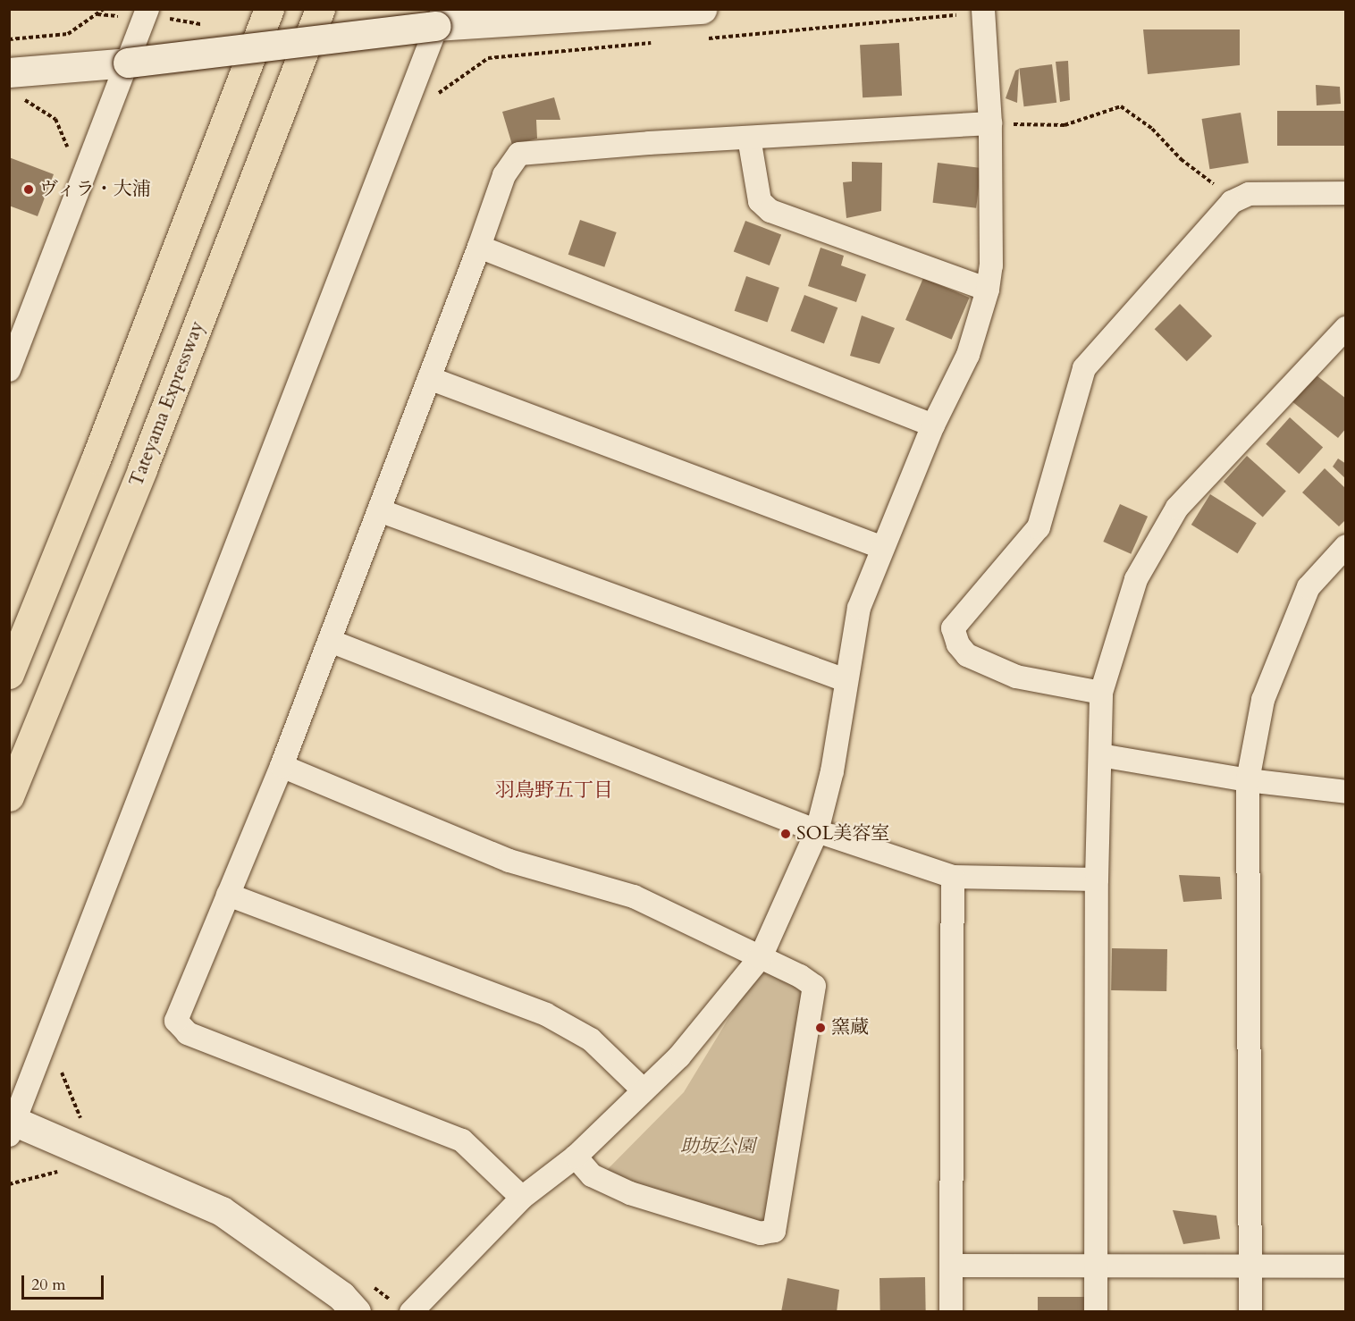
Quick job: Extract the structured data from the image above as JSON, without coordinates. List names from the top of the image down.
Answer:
{
  "streets": {
    "highway": ["Tateyama Expressway"]
  },
  "districts": ["羽鳥野五丁目"],
  "parks": ["助坂公園"],
  "places": ["ヴィラ・大浦", "SOL美容室", "窯蔵"],
  "scale_bar": "20 m"
}
